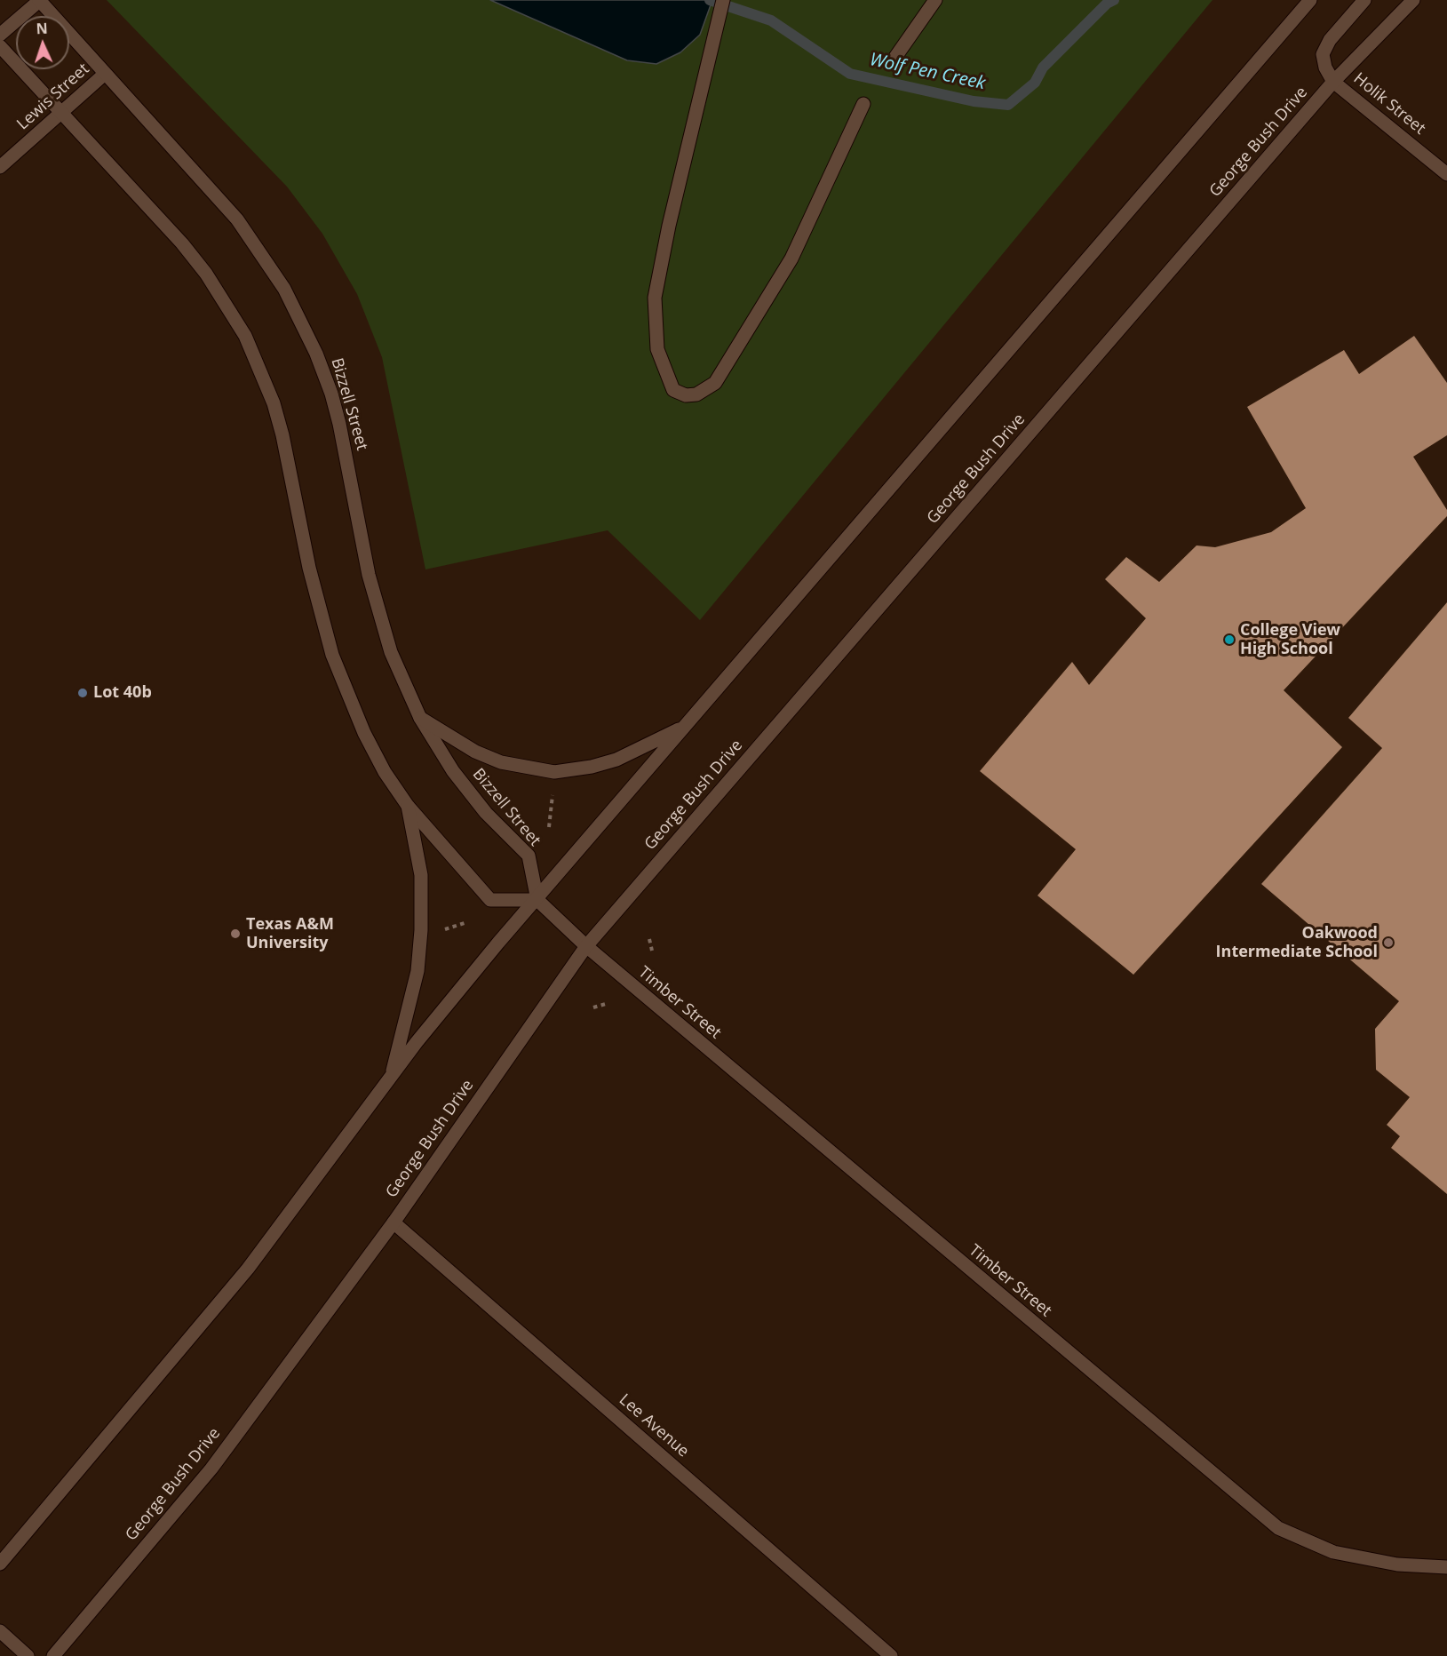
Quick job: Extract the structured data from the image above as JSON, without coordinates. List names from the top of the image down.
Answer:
{
  "streets": {
    "main road": [
      "Lewis Street",
      "Holik Street",
      "George Bush Drive",
      "Bizzell Street",
      "Timber Street",
      "Lee Avenue"
    ]
  },
  "crossings": [
    ["Lewis Street", "Bizzell Street"],
    ["Holik Street", "George Bush Drive"],
    ["George Bush Drive", "Timber Street"],
    ["George Bush Drive", "Lee Avenue"],
    ["Bizzell Street", "Timber Street"]
  ],
  "water": ["Wolf Pen Creek"],
  "places": [
    "College View High School",
    "Lot 40b",
    "Texas A&M University",
    "Oakwood Intermediate School"
  ],
  "north": "top"
}
